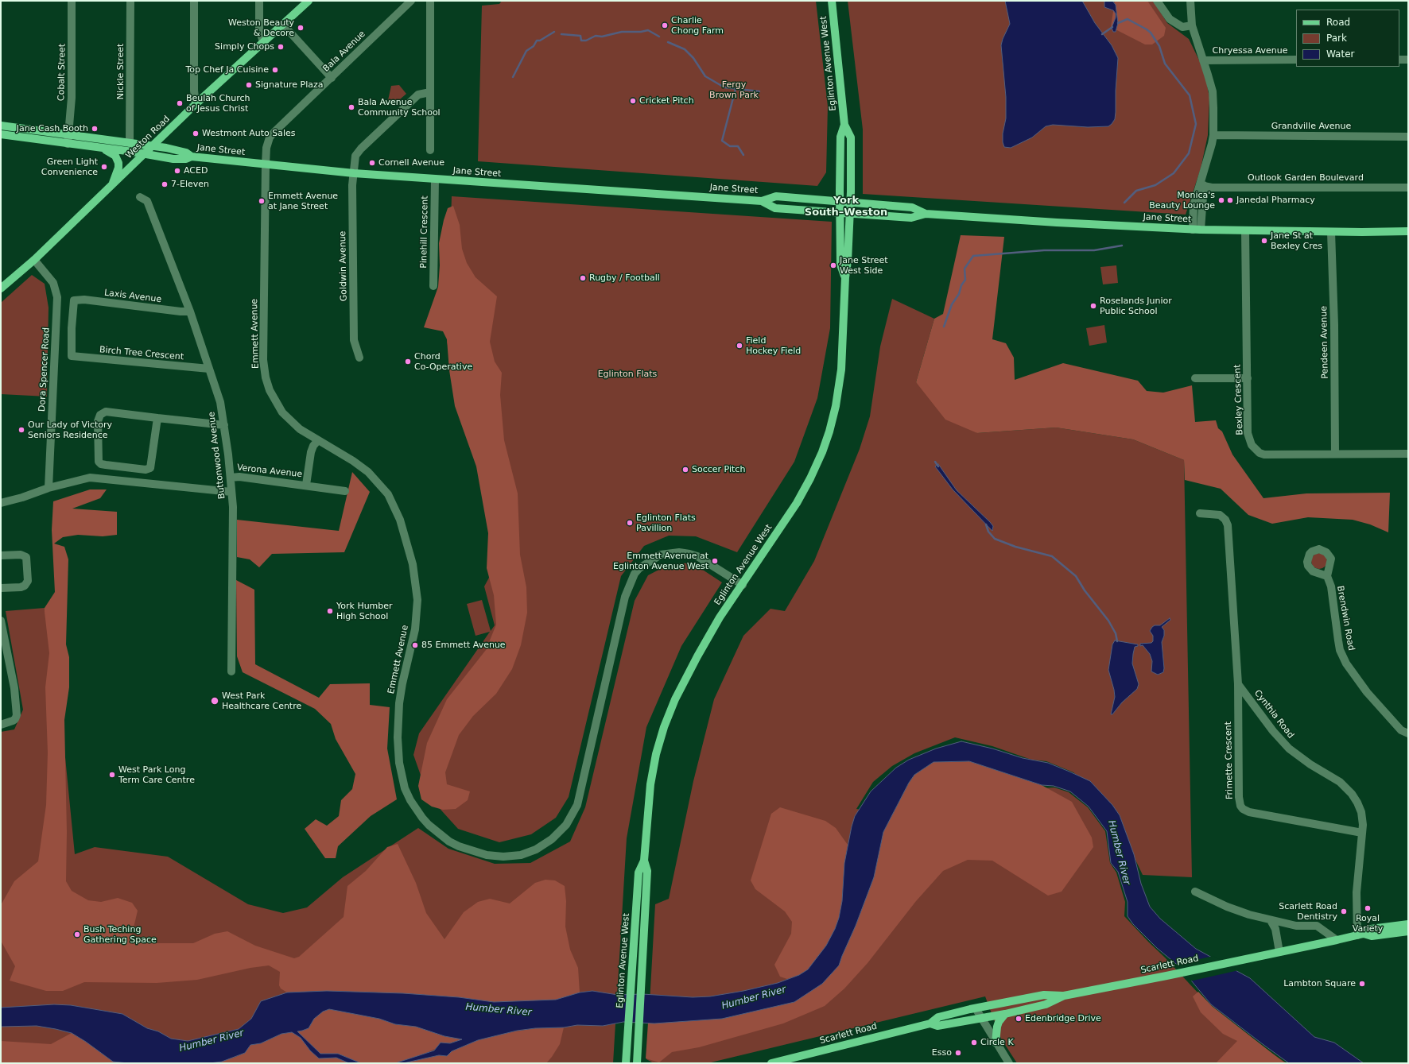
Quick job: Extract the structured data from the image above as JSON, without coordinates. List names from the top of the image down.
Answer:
{
  "streets": {
    "main road": [
      "Eglinton Avenue West",
      "Weston Road",
      "Jane Street",
      "Scarlett Road"
    ],
    "street": [
      "Chryessa Avenue",
      "Bala Avenue",
      "Nickle Street",
      "Cobalt Street",
      "Grandville Avenue",
      "Outlook Garden Boulevard",
      "Pinehill Crescent",
      "Goldwin Avenue",
      "Laxis Avenue",
      "Emmett Avenue",
      "Pendeen Avenue",
      "Birch Tree Crescent",
      "Dora Spencer Road",
      "Bexley Crescent",
      "Buttonwood Avenue",
      "Verona Avenue",
      "Brendwin Road",
      "Cynthia Road",
      "Frimette Crescent"
    ]
  },
  "crossings": [
    ["Bala Avenue", "Jane Street"],
    ["Bala Avenue", "Emmett Avenue"],
    ["Eglinton Avenue West", "Jane Street"],
    ["Eglinton Avenue West", "Emmett Avenue"],
    ["Nickle Street", "Jane Street"],
    ["Cobalt Street", "Jane Street"],
    ["Weston Road", "Jane Street"],
    ["Weston Road", "Dora Spencer Road"],
    ["Jane Street", "Pinehill Crescent"],
    ["Jane Street", "Goldwin Avenue"],
    ["Jane Street", "Emmett Avenue"],
    ["Jane Street", "Pendeen Avenue"],
    ["Jane Street", "Bexley Crescent"],
    ["Laxis Avenue", "Birch Tree Crescent"],
    ["Laxis Avenue", "Buttonwood Avenue"],
    ["Emmett Avenue", "Verona Avenue"],
    ["Pendeen Avenue", "Bexley Crescent"],
    ["Birch Tree Crescent", "Buttonwood Avenue"],
    ["Buttonwood Avenue", "Verona Avenue"],
    ["Cynthia Road", "Frimette Crescent"],
    ["Cynthia Road", "Scarlett Road"]
  ],
  "districts": ["York South–Weston"],
  "water": ["Humber River"],
  "parks": ["Fergy Brown Park", "Eglinton Flats"],
  "places": [
    "Charlie Chong Farm",
    "Weston Beauty & Decore",
    "Simply Chops",
    "Top Chef Ja Cuisine",
    "Signature Plaza",
    "Cricket Pitch",
    "Beulah Church of Jesus Christ",
    "Bala Avenue Community School",
    "Jane Cash Booth",
    "Westmont Auto Sales",
    "Cornell Avenue",
    "Green Light Convenience",
    "ACED",
    "7-Eleven",
    "Monica's Beauty Lounge",
    "Janedal Pharmacy",
    "Emmett Avenue at Jane Street",
    "Jane St at Bexley Cres",
    "Jane Street West Side",
    "Rugby / Football",
    "Roselands Junior Public School",
    "Field Hockey Field",
    "Chord Co-Operative",
    "Our Lady of Victory Seniors Residence",
    "Soccer Pitch",
    "Eglinton Flats Pavillion",
    "Emmett Avenue at Eglinton Avenue West",
    "York Humber High School",
    "85 Emmett Avenue",
    "West Park Healthcare Centre",
    "West Park Long Term Care Centre",
    "Royal Variety",
    "Scarlett Road Dentistry",
    "Bush Teching Gathering Space",
    "Lambton Square",
    "Edenbridge Drive",
    "Circle K",
    "Esso"
  ],
  "legend": ["Road", "Park", "Water"]
}
